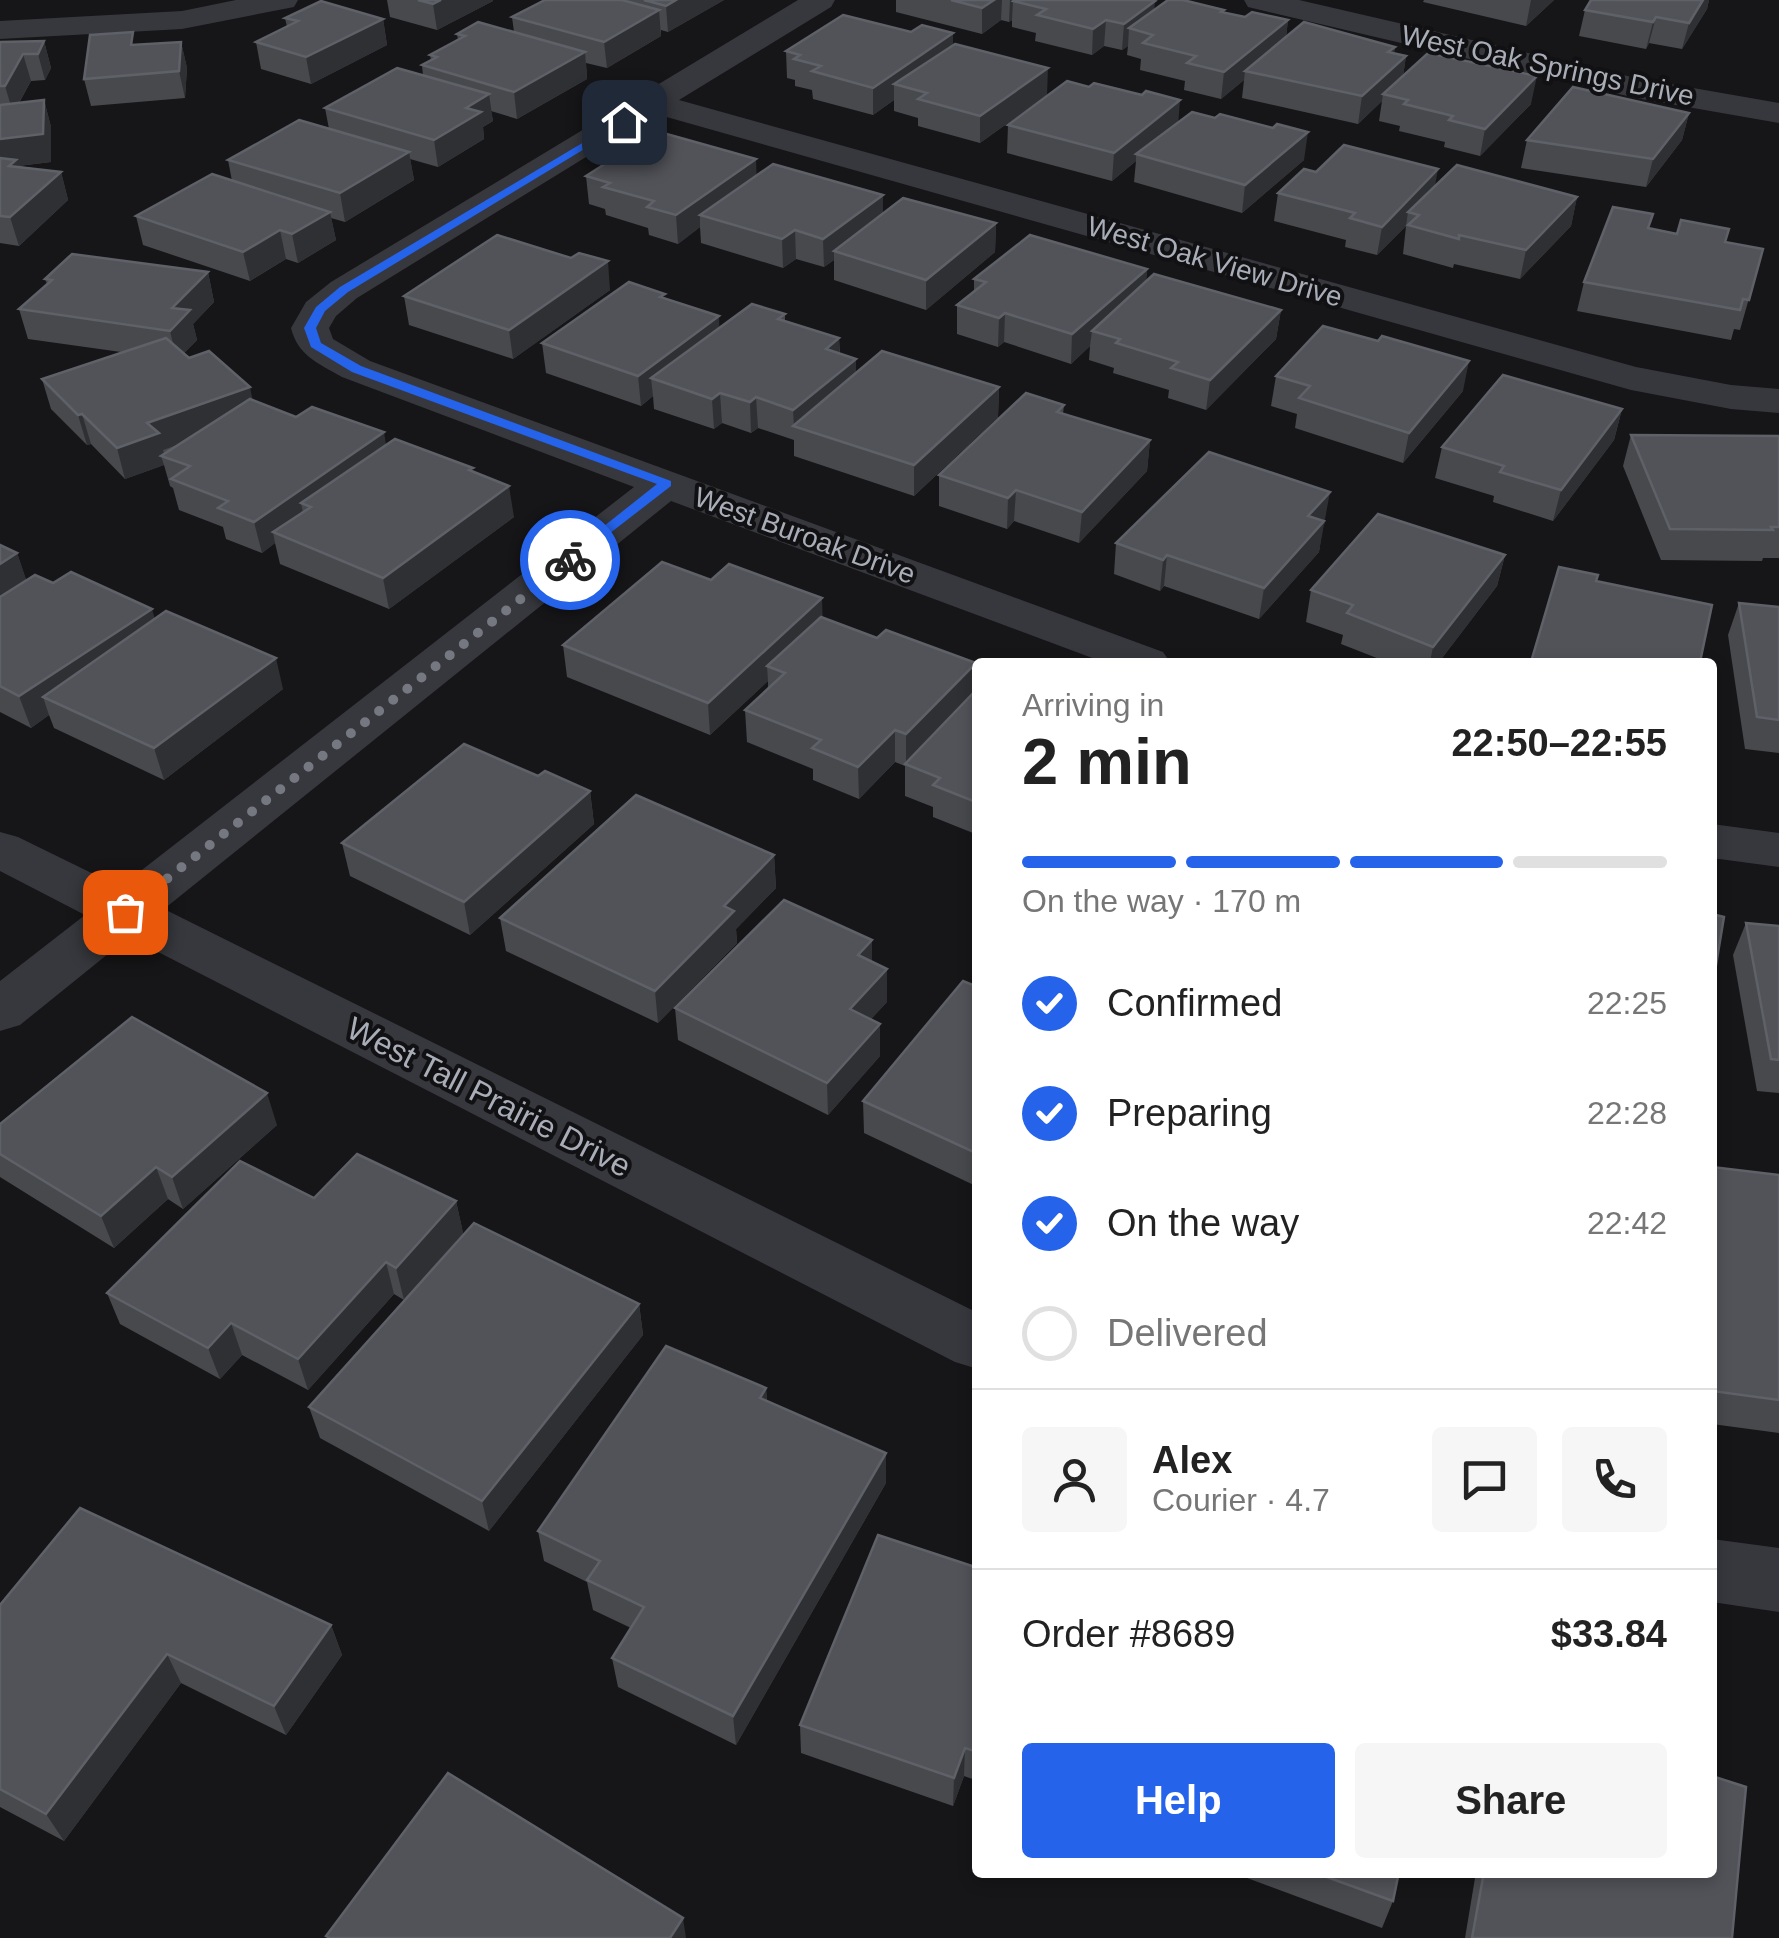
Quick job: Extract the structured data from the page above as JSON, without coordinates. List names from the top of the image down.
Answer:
{
  "streets": {
    "street": [
      "West Oak Springs Drive",
      "West Oak View Drive",
      "West Buroak Drive",
      "West Tall Prairie Drive"
    ]
  },
  "crossings": [
    ["West Oak View Drive", "West Buroak Drive"]
  ],
  "page": {
    "heading": ["2 min", "Arriving in", "22:50–22:55"],
    "panel": [
      "Alex",
      "Courier · 4.7",
      "Order #8689",
      "$33.84"
    ],
    "bar": "On the way · 170 m",
    "list": [
      ["Confirmed", "22:25"],
      ["Preparing", "22:28"],
      ["On the way", "22:42"],
      "Delivered"
    ],
    "buttons": ["Help", "Share"]
  }
}
